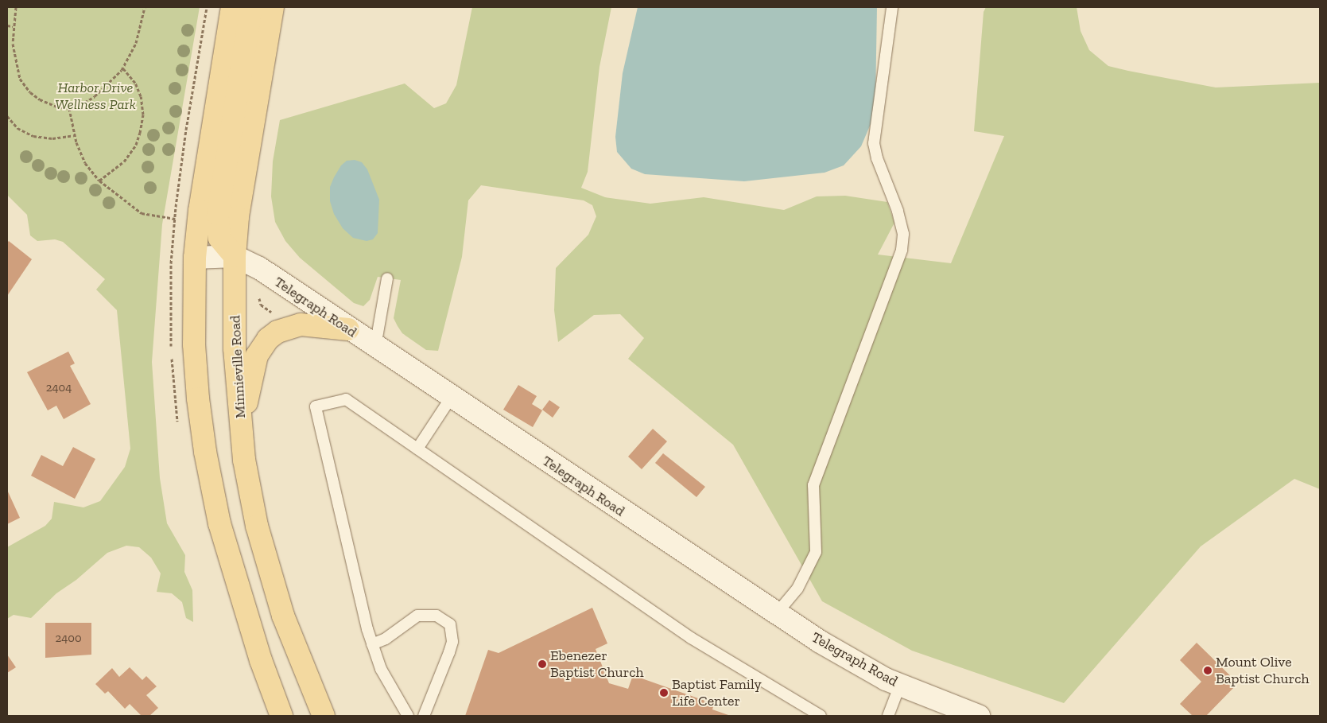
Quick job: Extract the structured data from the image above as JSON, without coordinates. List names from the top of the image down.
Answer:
{
  "streets": {
    "main road": ["Telegraph Road", "Minnieville Road"]
  },
  "crossings": [
    ["Telegraph Road", "Minnieville Road"]
  ],
  "parks": ["Harbor Drive Wellness Park"],
  "places": ["Ebenezer Baptist Church", "Mount Olive Baptist Church", "Baptist Family Life Center"],
  "house_numbers": ["2404", "2400"]
}
